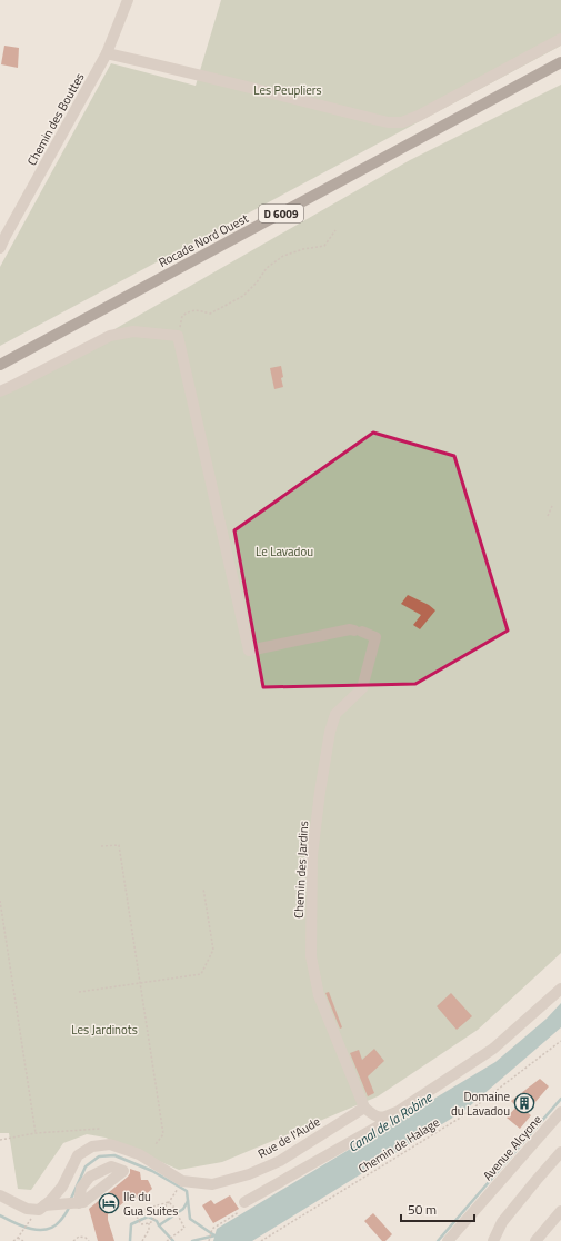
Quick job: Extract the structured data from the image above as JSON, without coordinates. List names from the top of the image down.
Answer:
{
  "streets": {
    "main road": ["D 6009", "Rocade Nord Ouest"],
    "street": [
      "Chemin des Bouttes",
      "Chemin des Jardins",
      "Rue de l'Aude",
      "Avenue Alcyone"
    ],
    "path": ["Chemin de Halage"]
  },
  "crossings": [
    ["Chemin des Jardins", "Rue de l'Aude"]
  ],
  "water": ["Canal de la Robine"],
  "parks": ["Les Peupliers", "Le Lavadou", "Les Jardinots"],
  "places": {
    "building": ["Domaine du Lavadou"],
    "hotel": ["Ile du Gua Suites"]
  },
  "scale_bar": "50 m"
}
